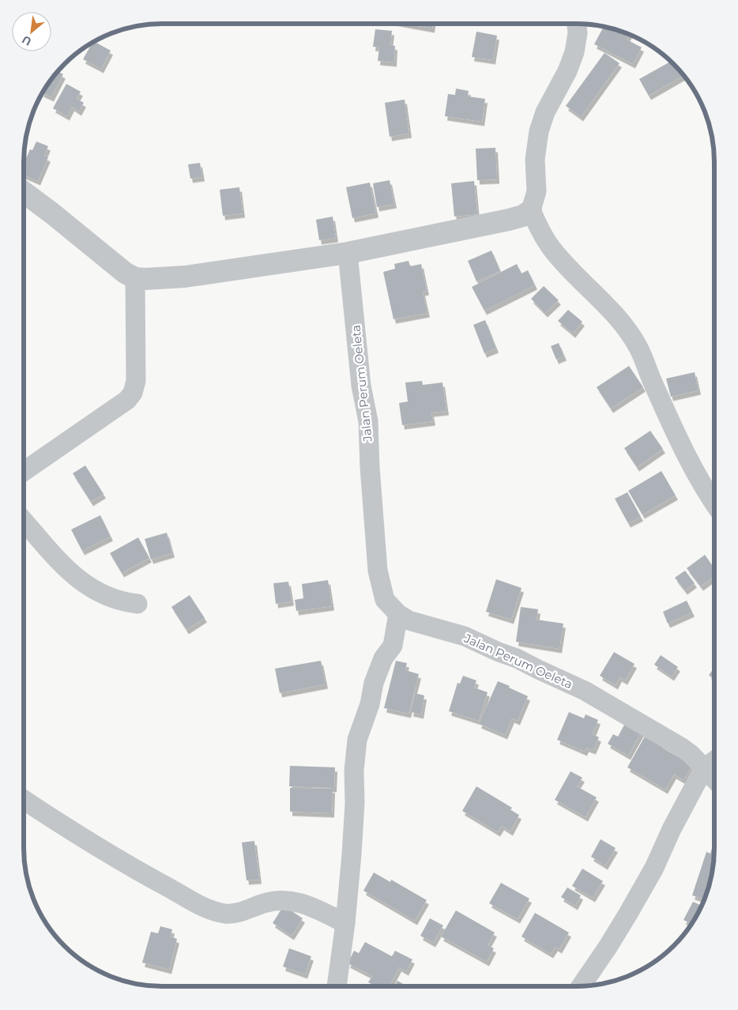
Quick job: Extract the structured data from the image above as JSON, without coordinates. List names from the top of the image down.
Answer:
{
  "streets": {
    "street": ["Jalan Perum Oeleta"]
  },
  "north": "bottom left"
}
